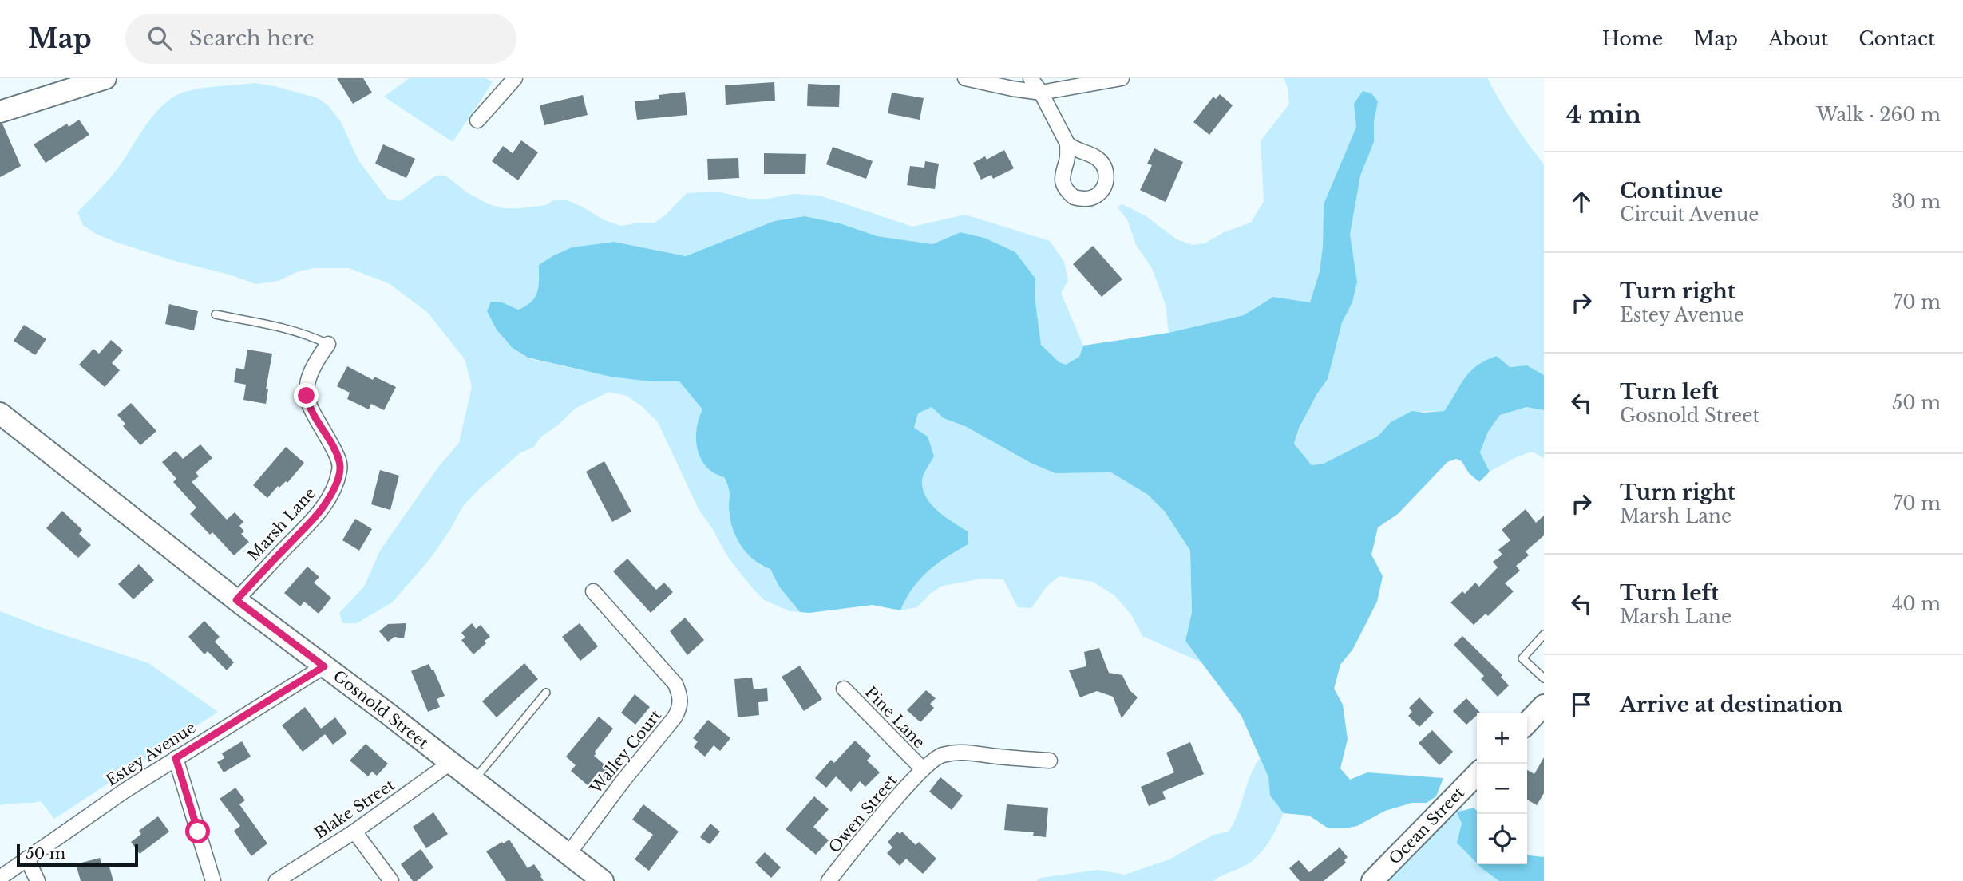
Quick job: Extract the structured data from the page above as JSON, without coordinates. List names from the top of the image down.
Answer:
{
  "streets": {
    "main road": ["Gosnold Street", "Ocean Street"],
    "street": [
      "Marsh Lane",
      "Pine Lane",
      "Walley Court",
      "Estey Avenue",
      "Blake Street",
      "Owen Street"
    ]
  },
  "crossings": [
    ["Marsh Lane", "Gosnold Street"],
    ["Gosnold Street", "Walley Court"],
    ["Gosnold Street", "Estey Avenue"],
    ["Gosnold Street", "Blake Street"],
    ["Pine Lane", "Owen Street"]
  ],
  "scale_bar": "50 m",
  "page": {
    "header": "Map",
    "search": "Search here",
    "nav": [
      "Home",
      "Map",
      "About",
      "Contact"
    ],
    "heading": ["4 min", "Walk · 260 m"],
    "list": [
      ["Continue", "Circuit Avenue", "30 m"],
      ["Turn right", "Estey Avenue", "70 m"],
      ["Turn left", "Gosnold Street", "50 m"],
      ["Turn right", "Marsh Lane", "70 m"],
      ["Turn left", "Marsh Lane", "40 m"],
      "Arrive at destination"
    ],
    "map_buttons": ["+", "−"],
    "scale": "50 m"
  }
}
